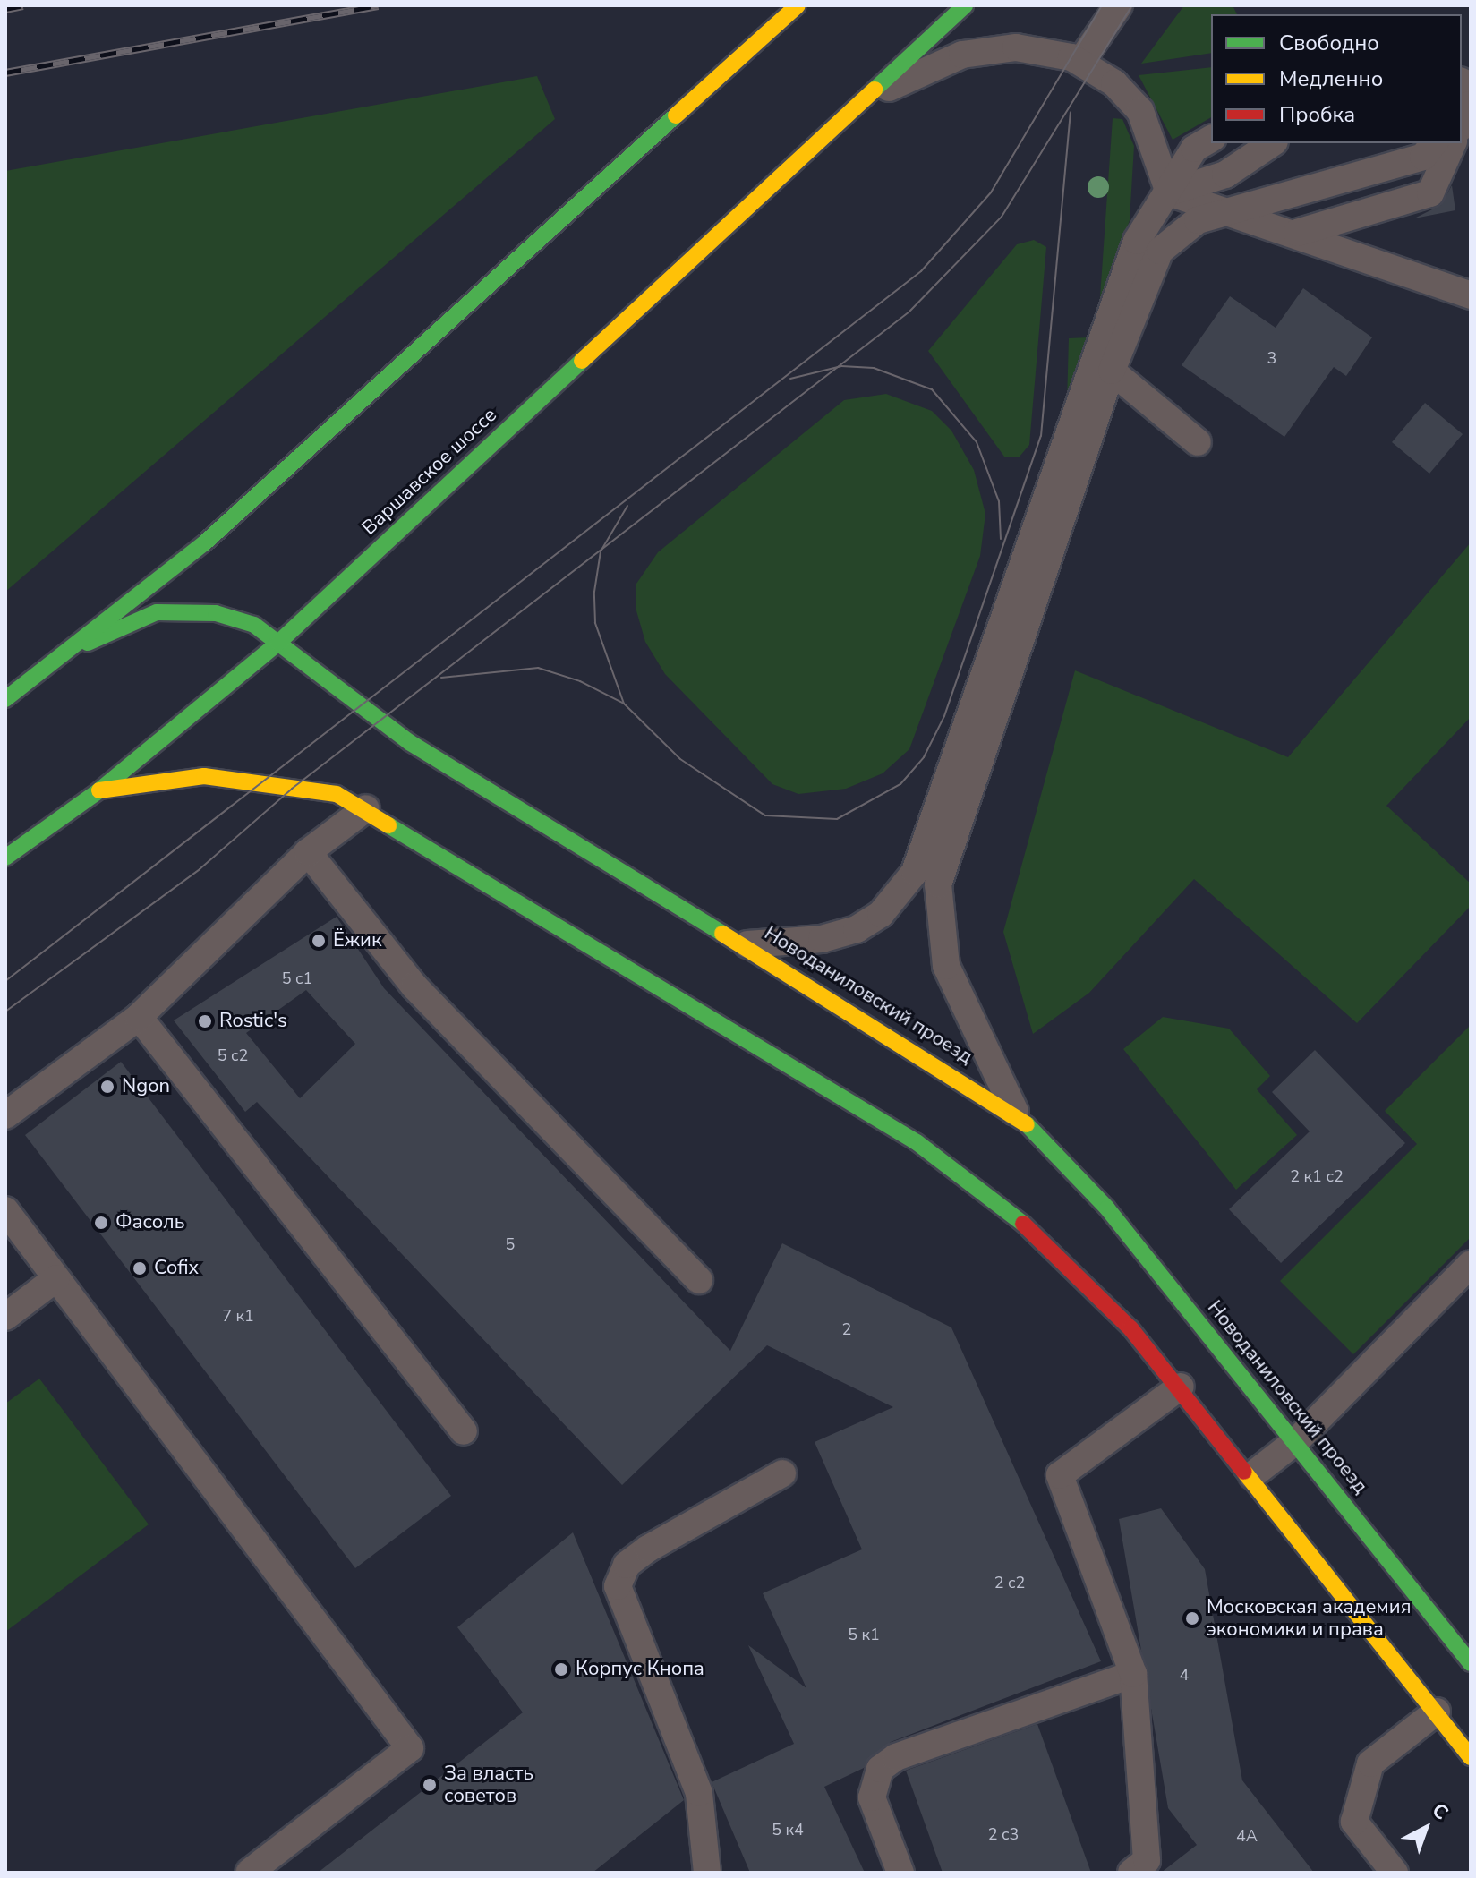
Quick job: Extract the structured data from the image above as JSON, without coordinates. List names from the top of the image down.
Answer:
{
  "streets": {
    "street": ["Варшавское шоссе", "Новоданиловский проезд"]
  },
  "crossings": [
    ["Варшавское шоссе", "Новоданиловский проезд"]
  ],
  "places": [
    "Ёжик",
    "Rostic's",
    "Ngon",
    "Фасоль",
    "Cofix",
    "Московская академия экономики и права",
    "Корпус Кнопа",
    "За власть советов"
  ],
  "house_numbers": [
    "3",
    "5 с1",
    "5 с2",
    "2 к1 с2",
    "5",
    "7 к1",
    "2",
    "2 с2",
    "5 к1",
    "4",
    "5 к4",
    "2 с3",
    "4А"
  ],
  "legend": ["Свободно", "Медленно", "Пробка"],
  "north": "top right"
}
